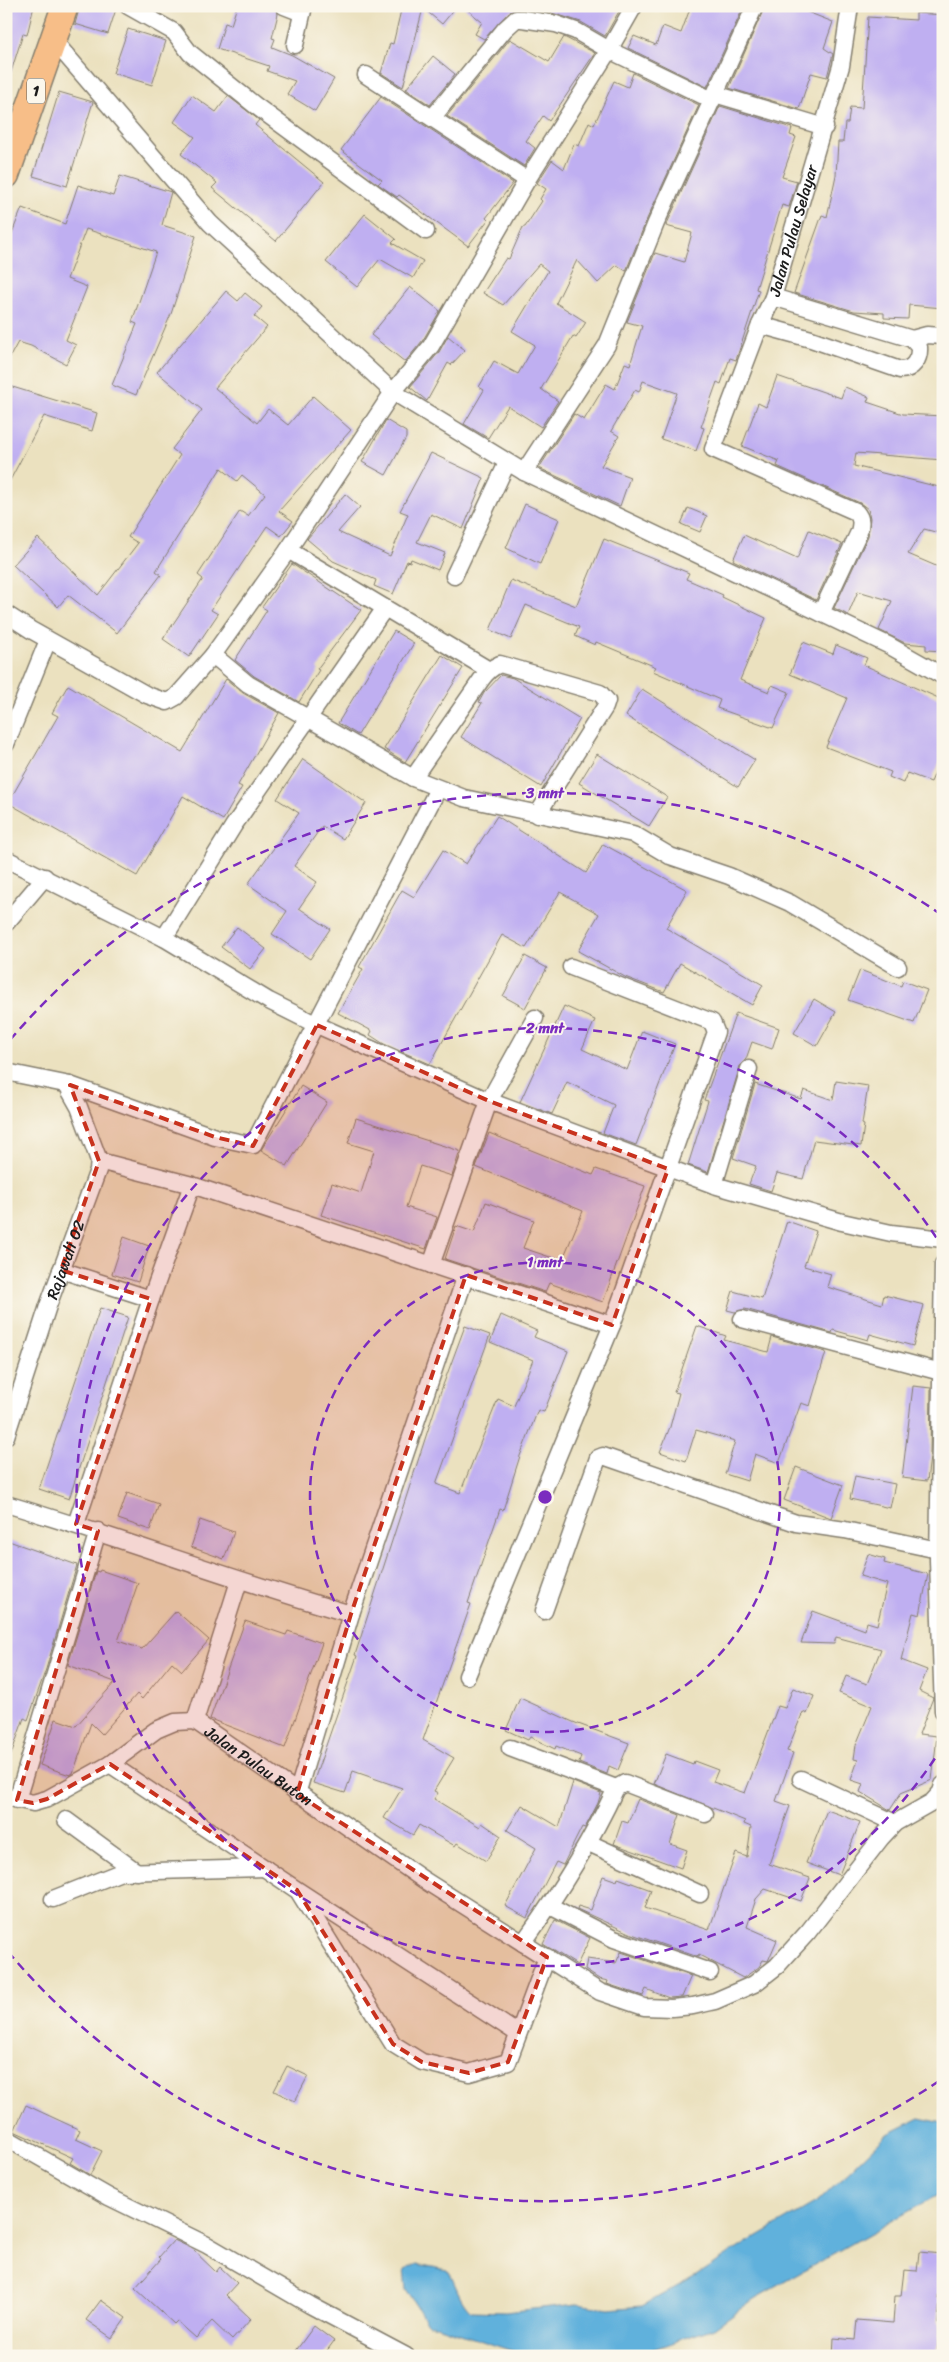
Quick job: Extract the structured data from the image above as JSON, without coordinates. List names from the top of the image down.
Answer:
{
  "streets": {
    "highway": ["1"],
    "street": ["Jalan Pulau Selayar", "Rajawali 02", "Jalan Pulau Buton"]
  },
  "rings": ["3 mnt", "2 mnt", "1 mnt"]
}
